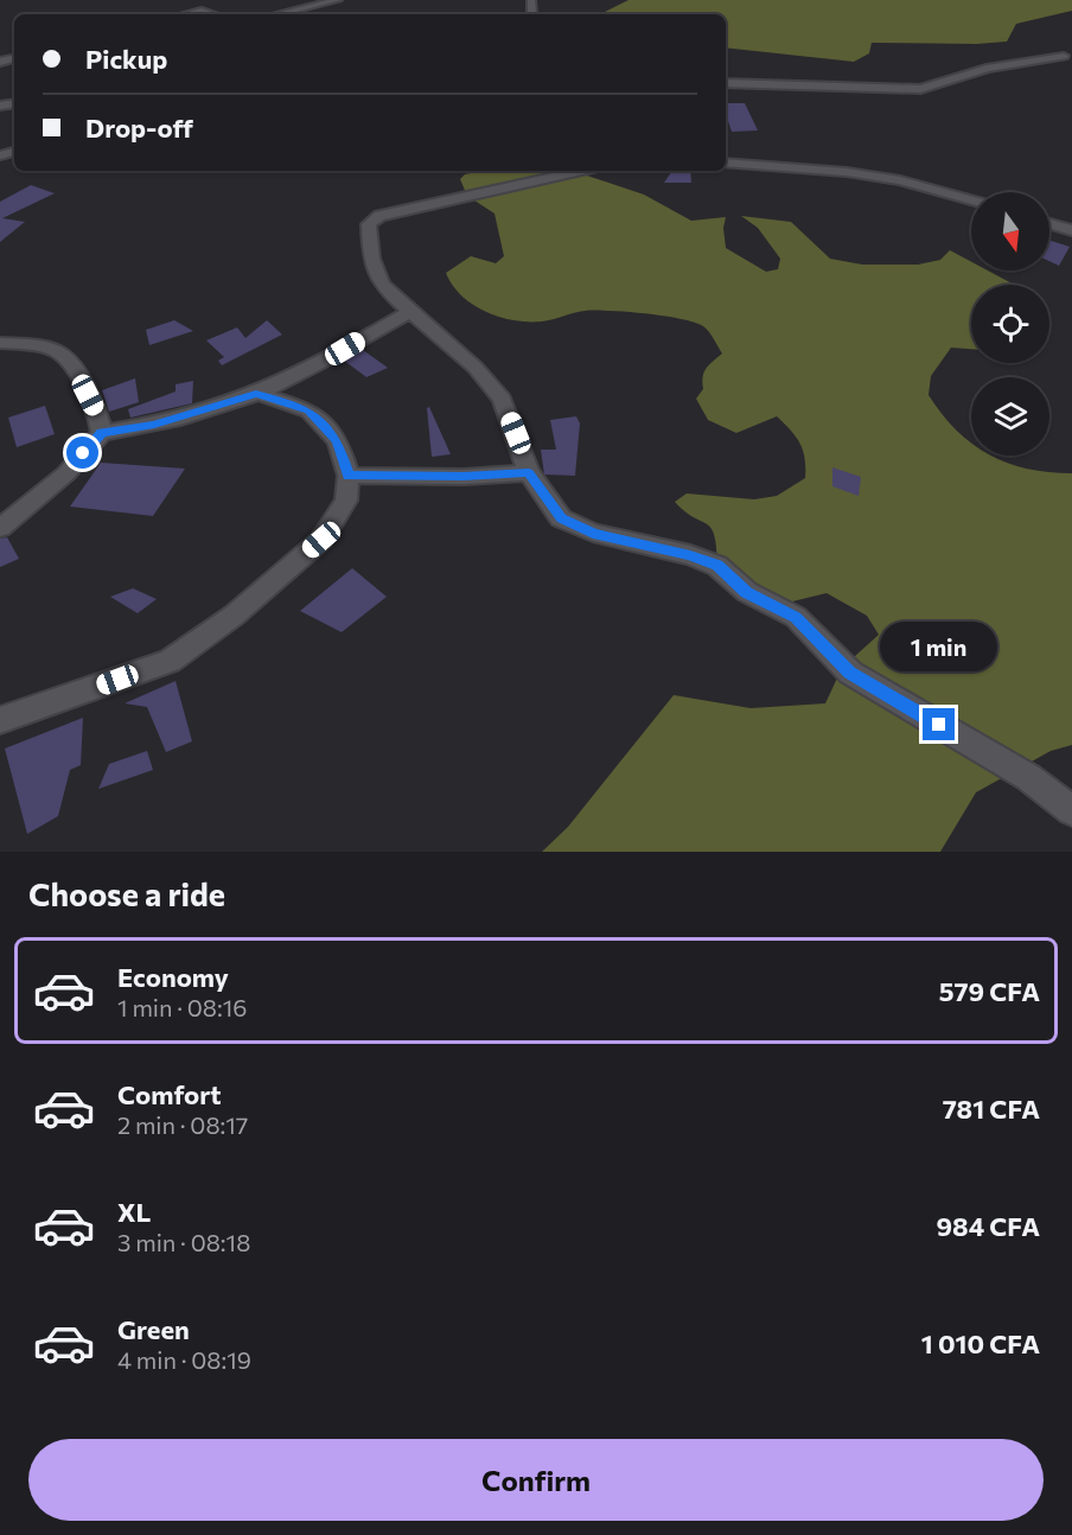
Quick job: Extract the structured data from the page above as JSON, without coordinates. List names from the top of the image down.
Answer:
{
  "north": "bottom",
  "page": {
    "banner": ["Pickup", "Drop-off"],
    "bubble": "1 min",
    "heading": "Choose a ride",
    "list": [
      {
        "name": "Economy",
        "note": "1 min · 08:16",
        "value": "579 CFA"
      },
      {
        "name": "Comfort",
        "note": "2 min · 08:17",
        "value": "781 CFA"
      },
      {
        "name": "XL",
        "note": "3 min · 08:18",
        "value": "984 CFA"
      },
      {
        "name": "Green",
        "note": "4 min · 08:19",
        "value": "1 010 CFA"
      }
    ],
    "buttons": "Confirm"
  }
}
